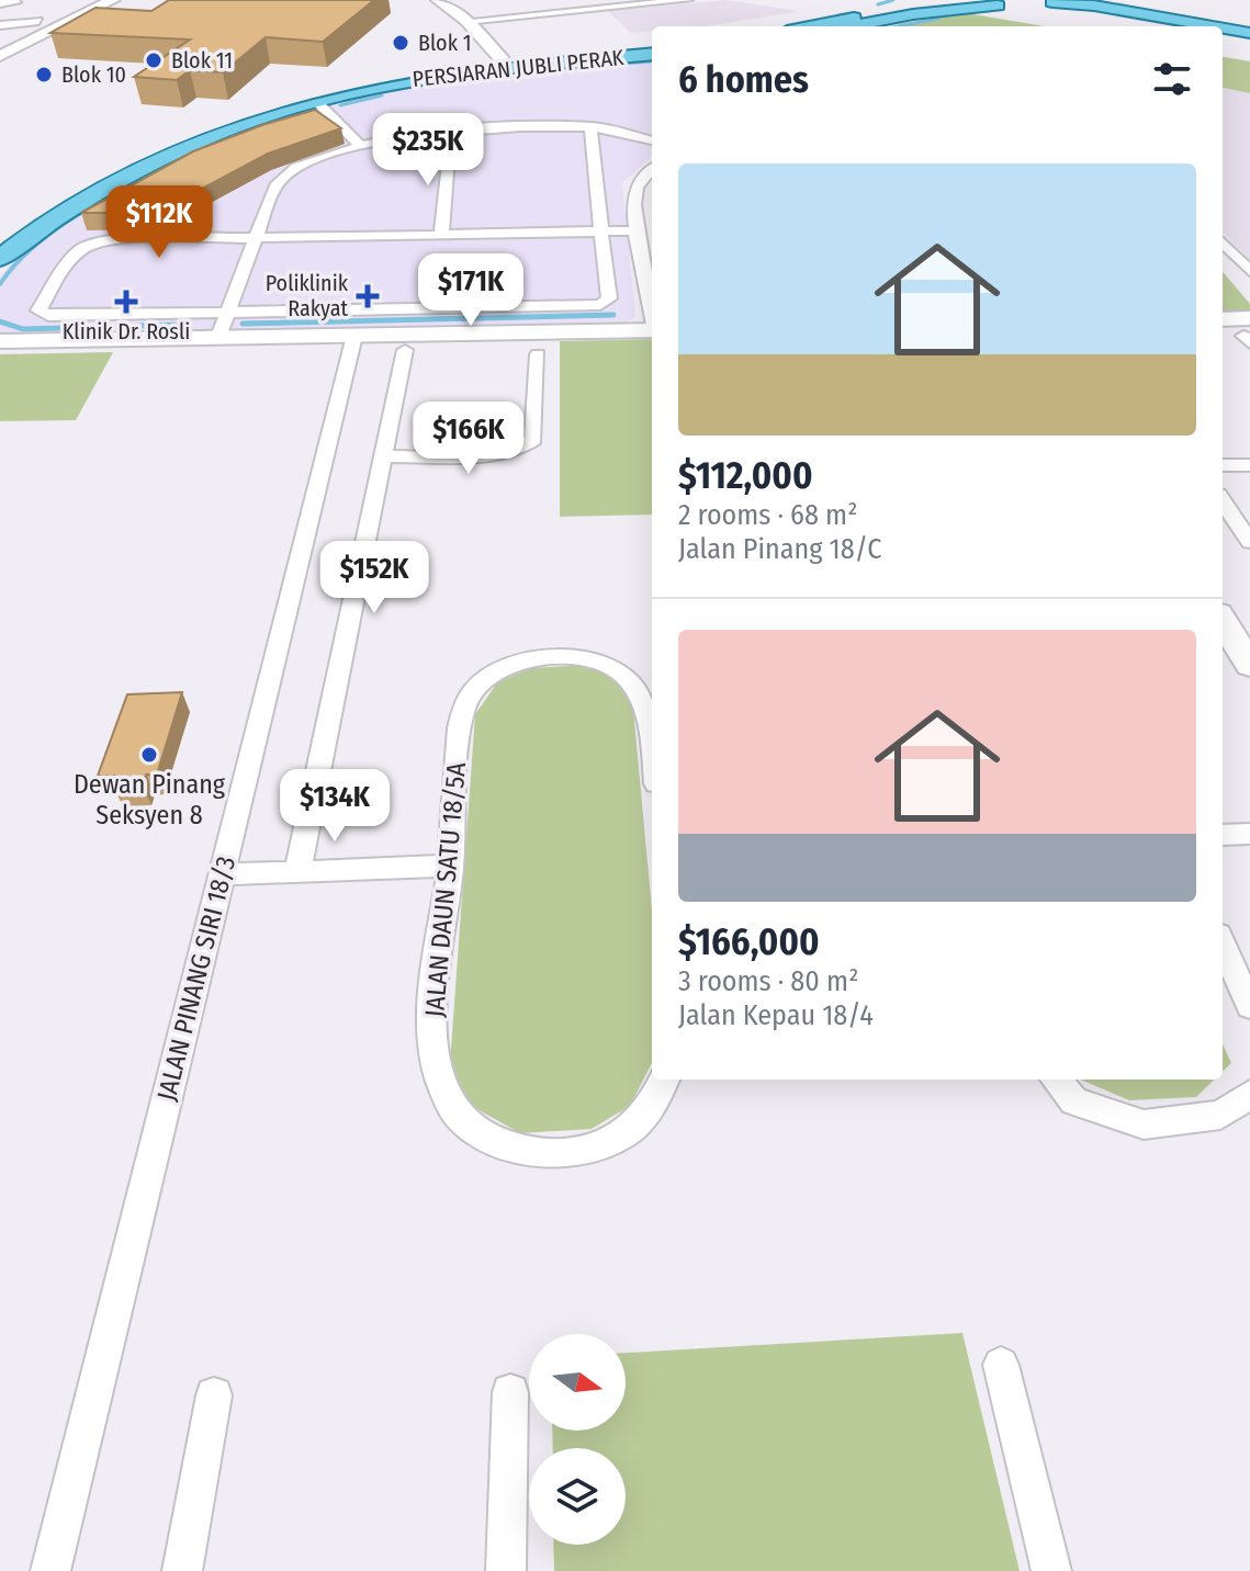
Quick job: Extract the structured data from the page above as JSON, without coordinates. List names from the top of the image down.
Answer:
{
  "streets": {
    "main road": ["PERSIARAN JUBLI PERAK"],
    "street": ["JALAN DAUN SATU 18/5A", "JALAN PINANG SIRI 18/3"]
  },
  "places": {
    "other": [
      "Blok 1",
      "Blok 11",
      "Blok 10",
      "Dewan Pinang Seksyen 8"
    ],
    "health": ["Poliklinik Rakyat", "Klinik Dr. Rosli"]
  },
  "north": "right",
  "page": {
    "heading": "6 homes",
    "price": [
      "$235K",
      "$112K",
      "$171K",
      "$166K",
      "$152K",
      "$134K"
    ],
    "list": [
      {
        "name": "$112,000",
        "note": "2 rooms · 68 m² · Jalan Pinang 18/C"
      },
      {
        "name": "$166,000",
        "note": "3 rooms · 80 m² · Jalan Kepau 18/4"
      }
    ]
  }
}
